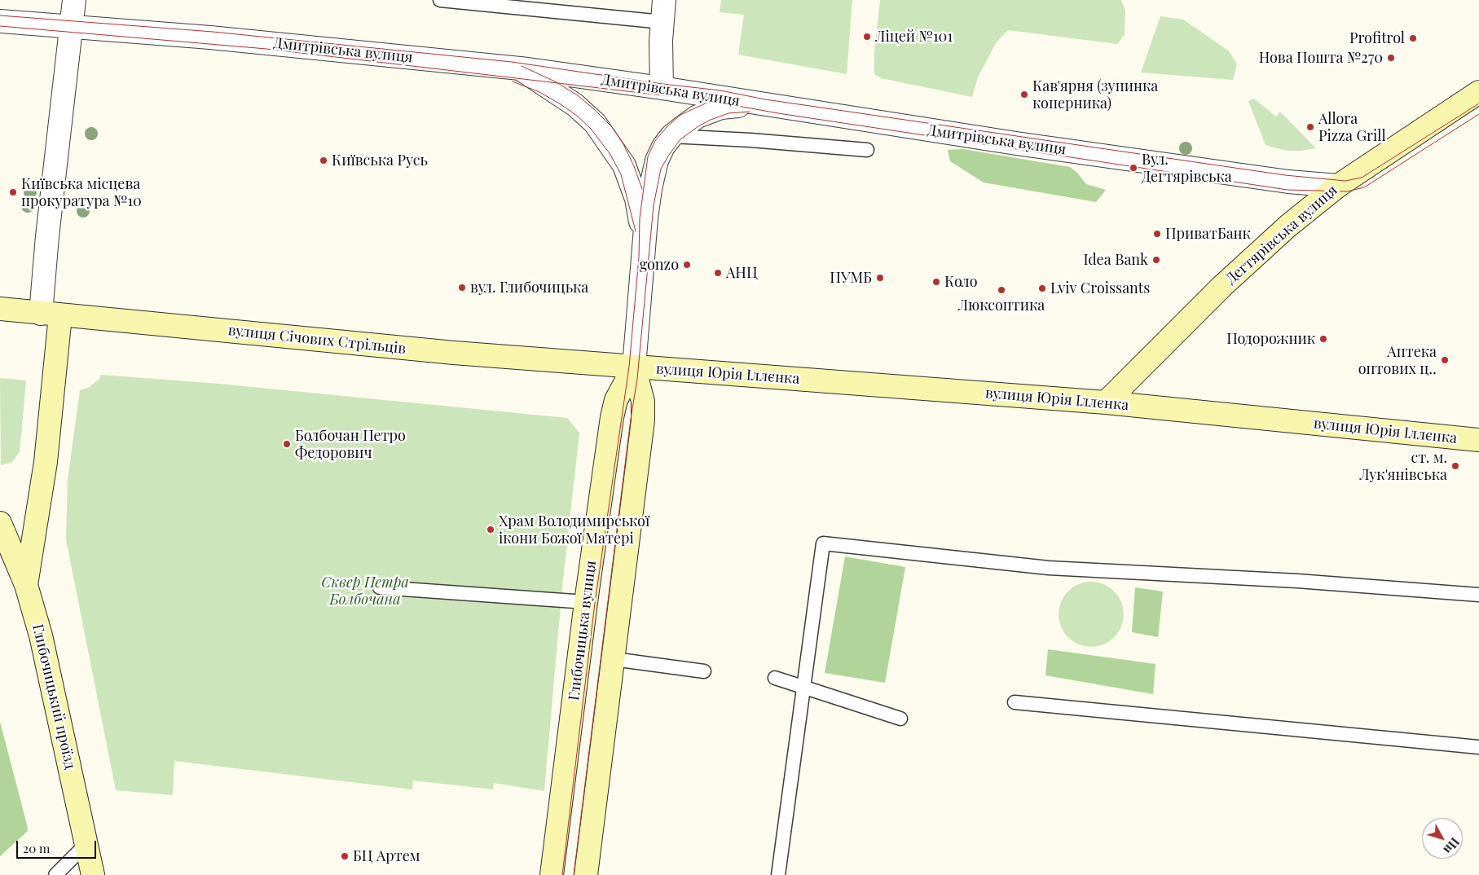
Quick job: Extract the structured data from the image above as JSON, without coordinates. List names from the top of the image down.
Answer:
{
  "streets": {
    "main road": [
      "Дегтярівська вулиця",
      "вулиця Січових Стрільців",
      "вулиця Юрія Іллєнка",
      "Глибочицька вулиця",
      "Глибочицький проїзд"
    ],
    "street": ["Дмитрівська вулиця"]
  },
  "crossings": [
    ["Дмитрівська вулиця", "Дегтярівська вулиця"],
    ["Дегтярівська вулиця", "вулиця Юрія Іллєнка"],
    ["вулиця Січових Стрільців", "вулиця Юрія Іллєнка"],
    ["вулиця Січових Стрільців", "Глибочицька вулиця"],
    ["вулиця Юрія Іллєнка", "Глибочицька вулиця"]
  ],
  "parks": ["Сквер Петра Болбочана"],
  "places": [
    "Ліцей №101",
    "Profitrol",
    "Нова Пошта №270",
    "Кав'ярня (зупинка коперника)",
    "Allora Pizza Grill",
    "Київська Русь",
    "Вул. Дегтярівська",
    "Київська місцева прокуратура №10",
    "ПриватБанк",
    "Idea Bank",
    "gonzo",
    "АНЦ",
    "ПУМБ",
    "Коло",
    "вул. Глибочицька",
    "Lviv Croissants",
    "Люксоптика",
    "Подорожник",
    "Аптека оптових ц‥",
    "Болбочан Петро Федорович",
    "ст. м. Лук'янівська",
    "Храм Володимирської ікони Божої Матері",
    "БЦ Артем"
  ],
  "scale_bar": "20 m",
  "north": "bottom right"
}
